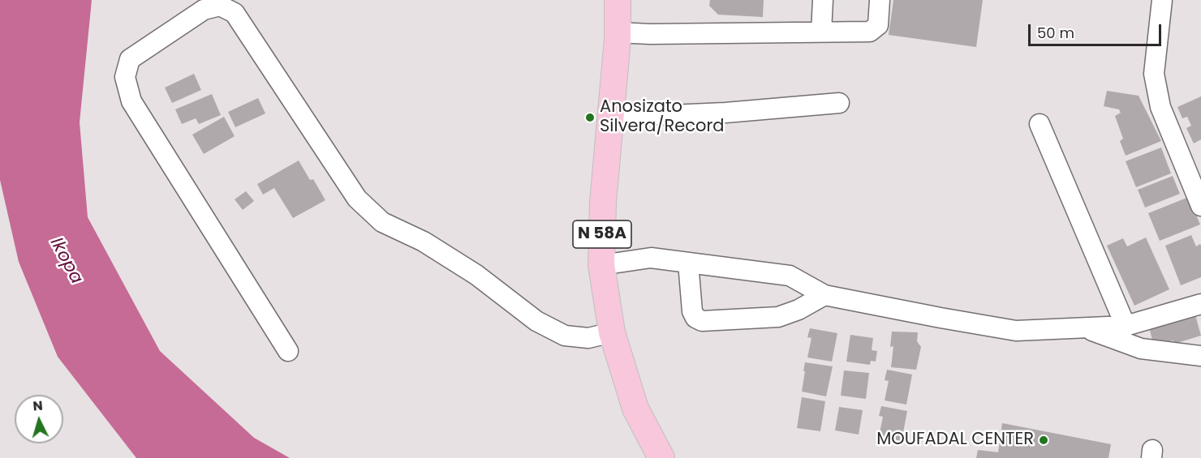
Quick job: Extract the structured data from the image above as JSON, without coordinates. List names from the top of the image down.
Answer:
{
  "streets": {
    "main road": ["N 58A"]
  },
  "water": ["Ikopa"],
  "places": ["Anosizato Silvera/Record", "MOUFADAL CENTER"],
  "scale_bar": "50 m",
  "north": "top"
}
